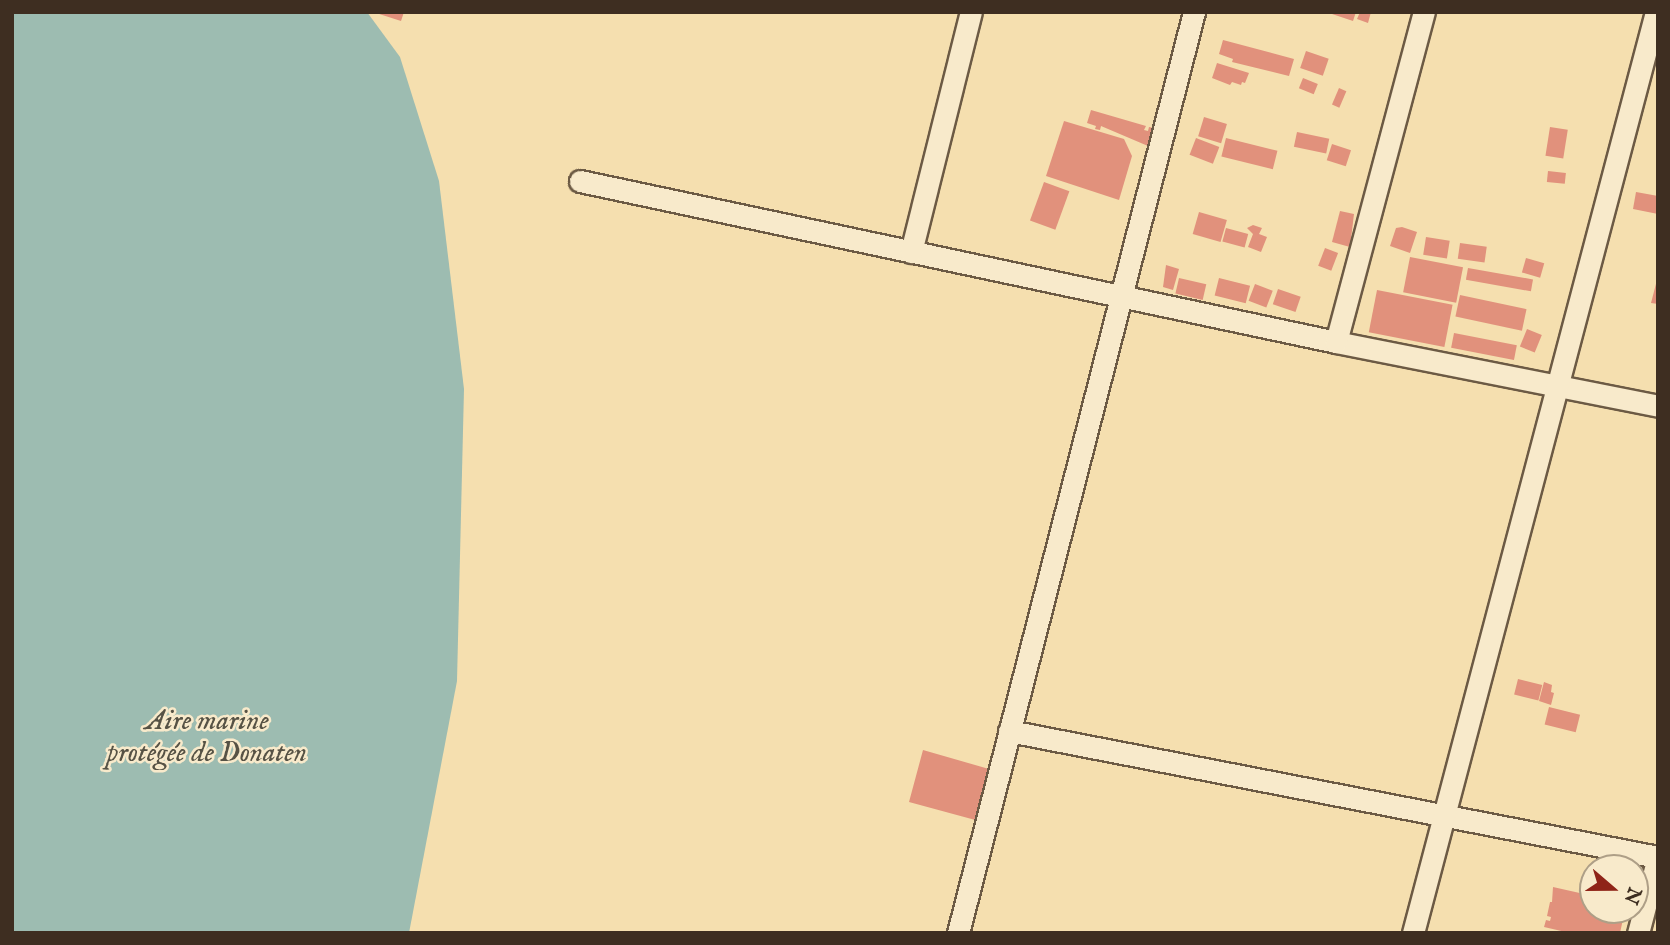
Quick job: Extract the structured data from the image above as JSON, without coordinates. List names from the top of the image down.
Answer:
{
  "water": ["Aire marine protégée de Donaten"],
  "north": "right"
}
